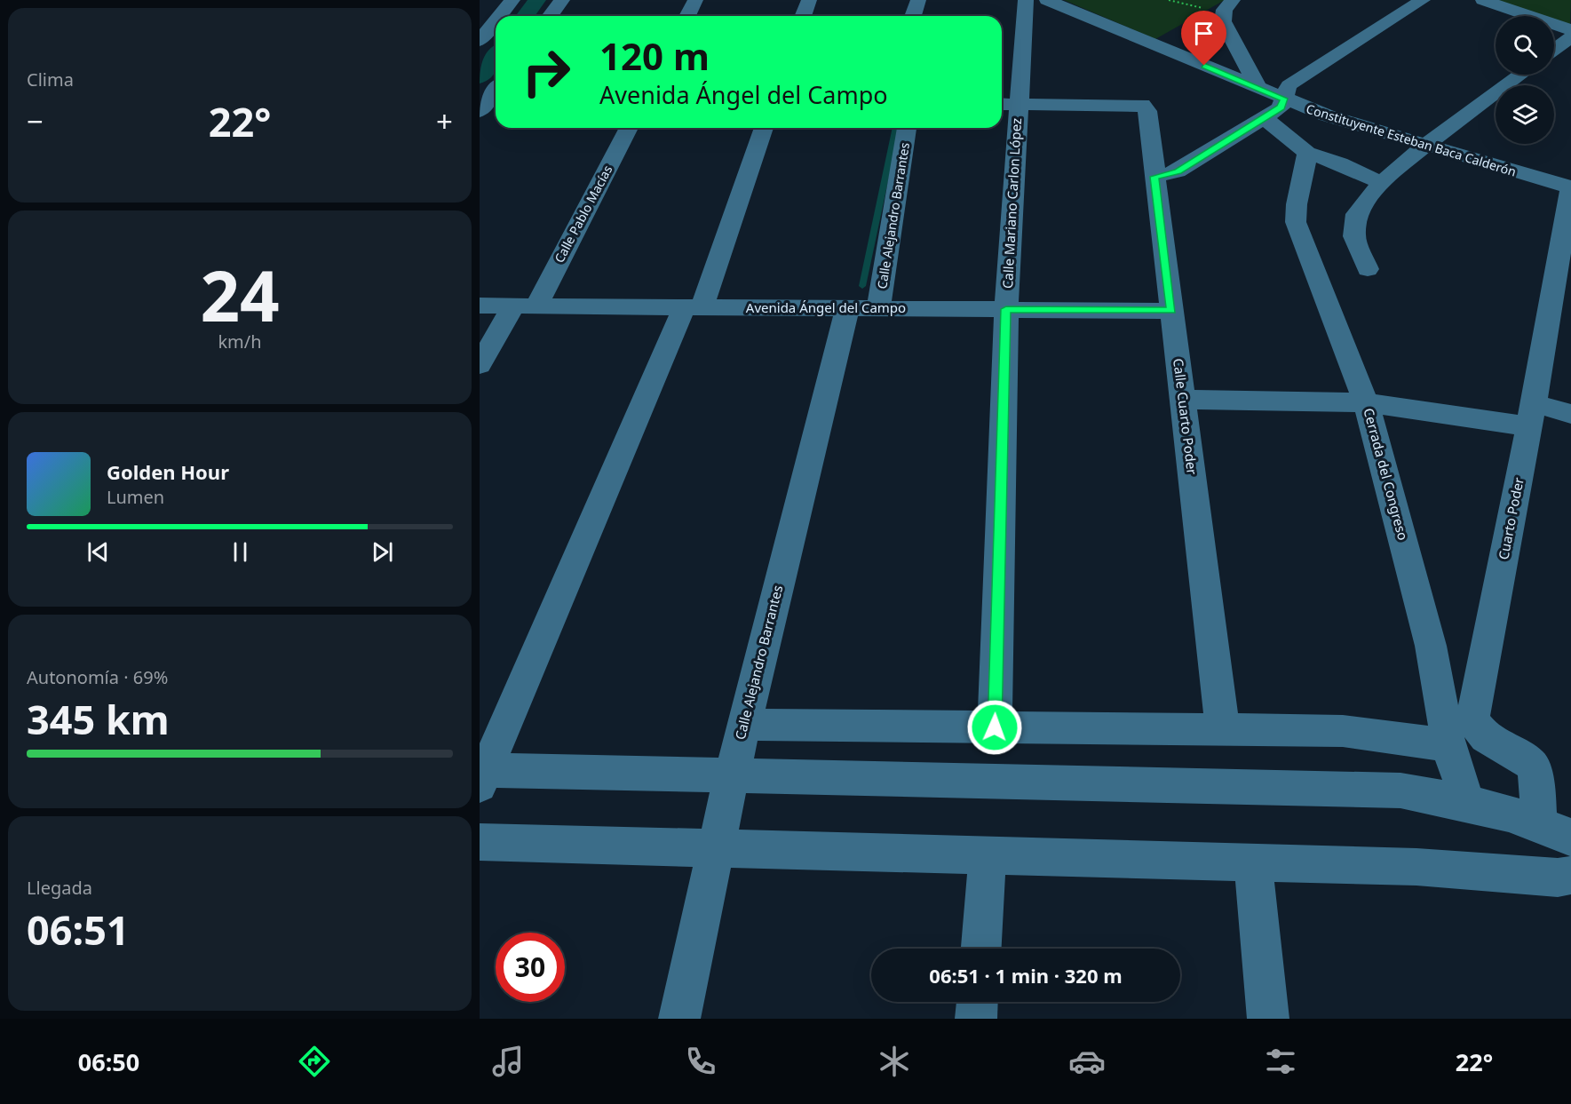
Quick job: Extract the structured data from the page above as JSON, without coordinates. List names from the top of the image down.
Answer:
{
  "streets": {
    "street": [
      "Constituyente Esteban Baca Calderón",
      "Calle Mariano Carlon López",
      "Calle Pablo Macías",
      "Calle Alejandro Barrantes",
      "Avenida Ángel del Campo",
      "Calle Cuarto Poder",
      "Cerrada del Congreso",
      "Cuarto Poder"
    ]
  },
  "crossings": [
    ["Constituyente Esteban Baca Calderón", "Cuarto Poder"],
    ["Calle Mariano Carlon López", "Avenida Ángel del Campo"],
    ["Calle Mariano Carlon López", "Calle Cuarto Poder"],
    ["Calle Pablo Macías", "Avenida Ángel del Campo"],
    ["Calle Alejandro Barrantes", "Avenida Ángel del Campo"],
    ["Avenida Ángel del Campo", "Calle Cuarto Poder"]
  ],
  "page": {
    "tile": [
      "Clima",
      ["24", "km/h"],
      ["Autonomía · 69%", "345 km"],
      ["Llegada", "06:51"]
    ],
    "turn": ["120 m", "Avenida Ángel del Campo"],
    "heat": ["−", "22°", "+"],
    "song": ["Golden Hour", "Lumen"],
    "limit": "30",
    "trip": "06:51 · 1 min · 320 m",
    "tabs": ["06:50", "22°"]
  }
}
